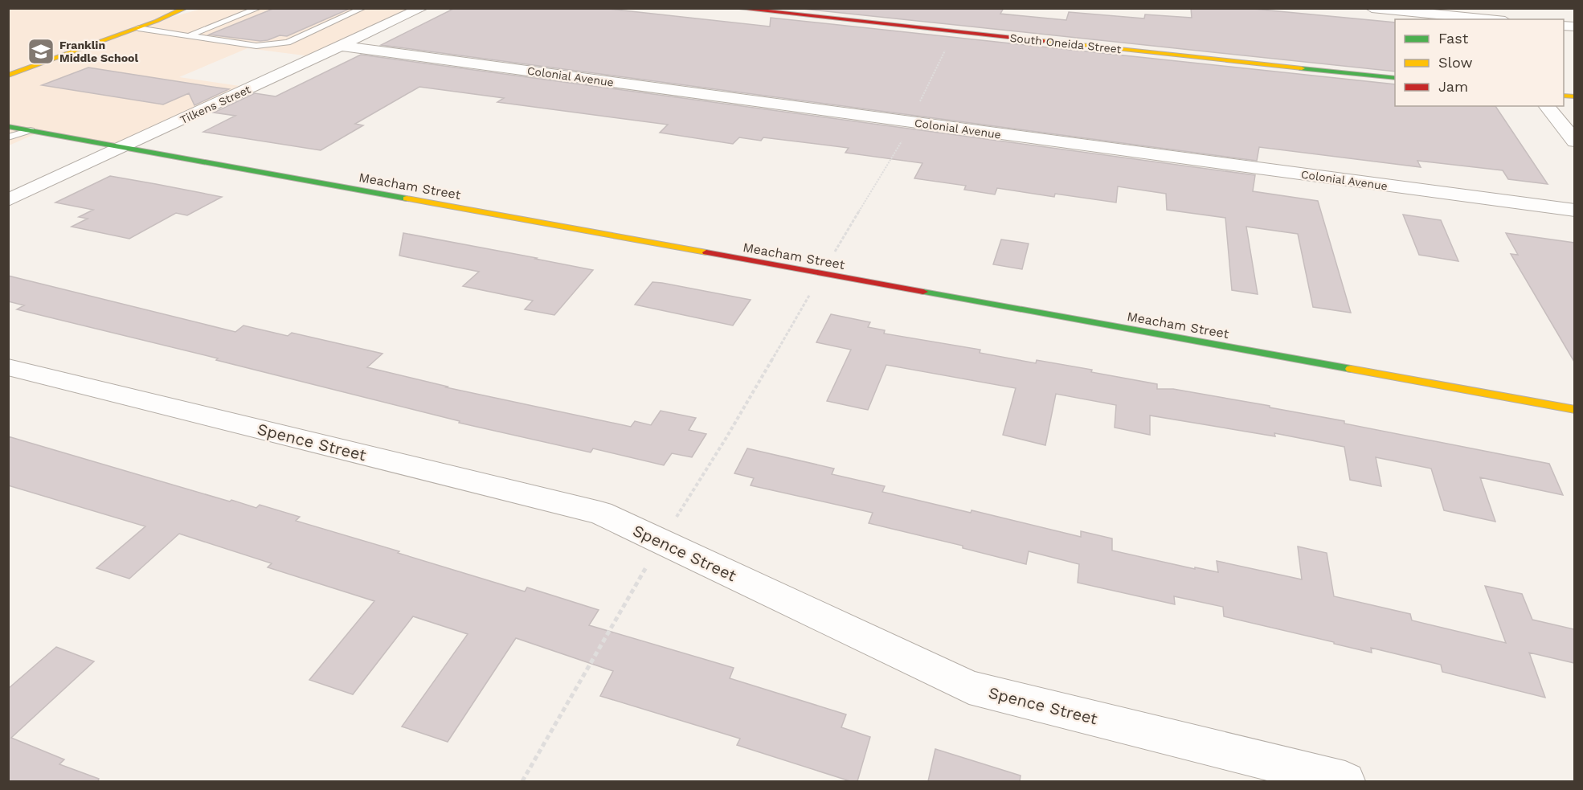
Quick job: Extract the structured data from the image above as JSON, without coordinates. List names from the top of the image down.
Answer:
{
  "streets": {
    "street": [
      "South Oneida Street",
      "Colonial Avenue",
      "Tilkens Street",
      "Meacham Street",
      "Spence Street"
    ]
  },
  "crossings": [
    ["Colonial Avenue", "Tilkens Street"],
    ["Tilkens Street", "Meacham Street"]
  ],
  "places": {
    "school or university": ["Franklin Middle School"]
  },
  "legend": ["Fast", "Slow", "Jam"]
}
